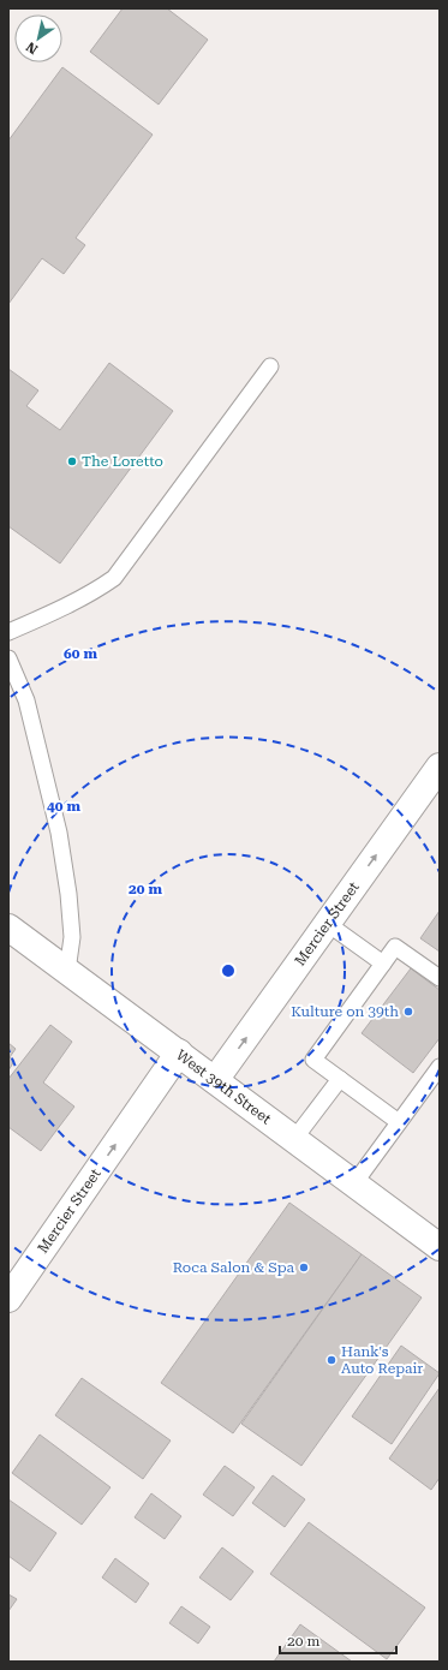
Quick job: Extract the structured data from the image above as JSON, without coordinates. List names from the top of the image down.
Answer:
{
  "streets": {
    "street": ["Mercier Street", "West 39th Street"]
  },
  "crossings": [
    ["Mercier Street", "West 39th Street"]
  ],
  "one_way": ["Mercier Street"],
  "places": [
    "The Loretto",
    "Kulture on 39th",
    "Roca Salon & Spa",
    "Hank's Auto Repair"
  ],
  "scale_bar": "20 m",
  "north": "bottom left",
  "rings": ["60 m", "40 m", "20 m"]
}
